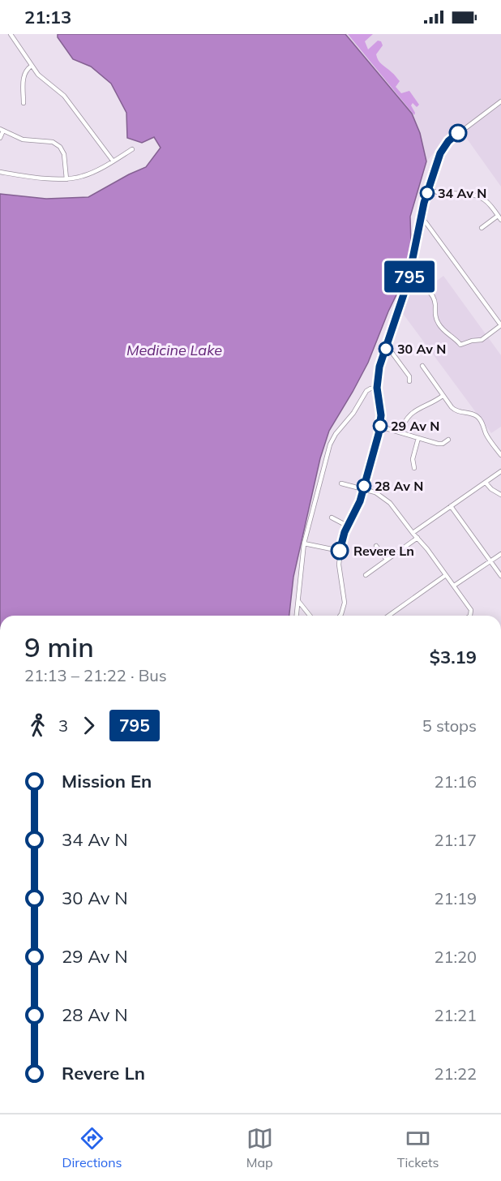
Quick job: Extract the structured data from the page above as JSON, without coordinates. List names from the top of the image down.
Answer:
{
  "water": ["Medicine Lake"],
  "places": [
    "34 Av N",
    "30 Av N",
    "29 Av N",
    "28 Av N",
    "Revere Ln"
  ],
  "lines": ["bus line 795"],
  "page": {
    "status": "21:13",
    "on_map": "795",
    "heading": ["9 min", "21:13 – 21:22 · Bus", "$3.19"],
    "legs": ["3", "795", "5 stops"],
    "list": [
      {
        "name": "Mission En",
        "value": "21:16"
      },
      {
        "name": "34 Av N",
        "value": "21:17"
      },
      {
        "name": "30 Av N",
        "value": "21:19"
      },
      {
        "name": "29 Av N",
        "value": "21:20"
      },
      {
        "name": "28 Av N",
        "value": "21:21"
      },
      {
        "name": "Revere Ln",
        "value": "21:22"
      }
    ],
    "tabs": ["Directions", "Map", "Tickets"]
  }
}
